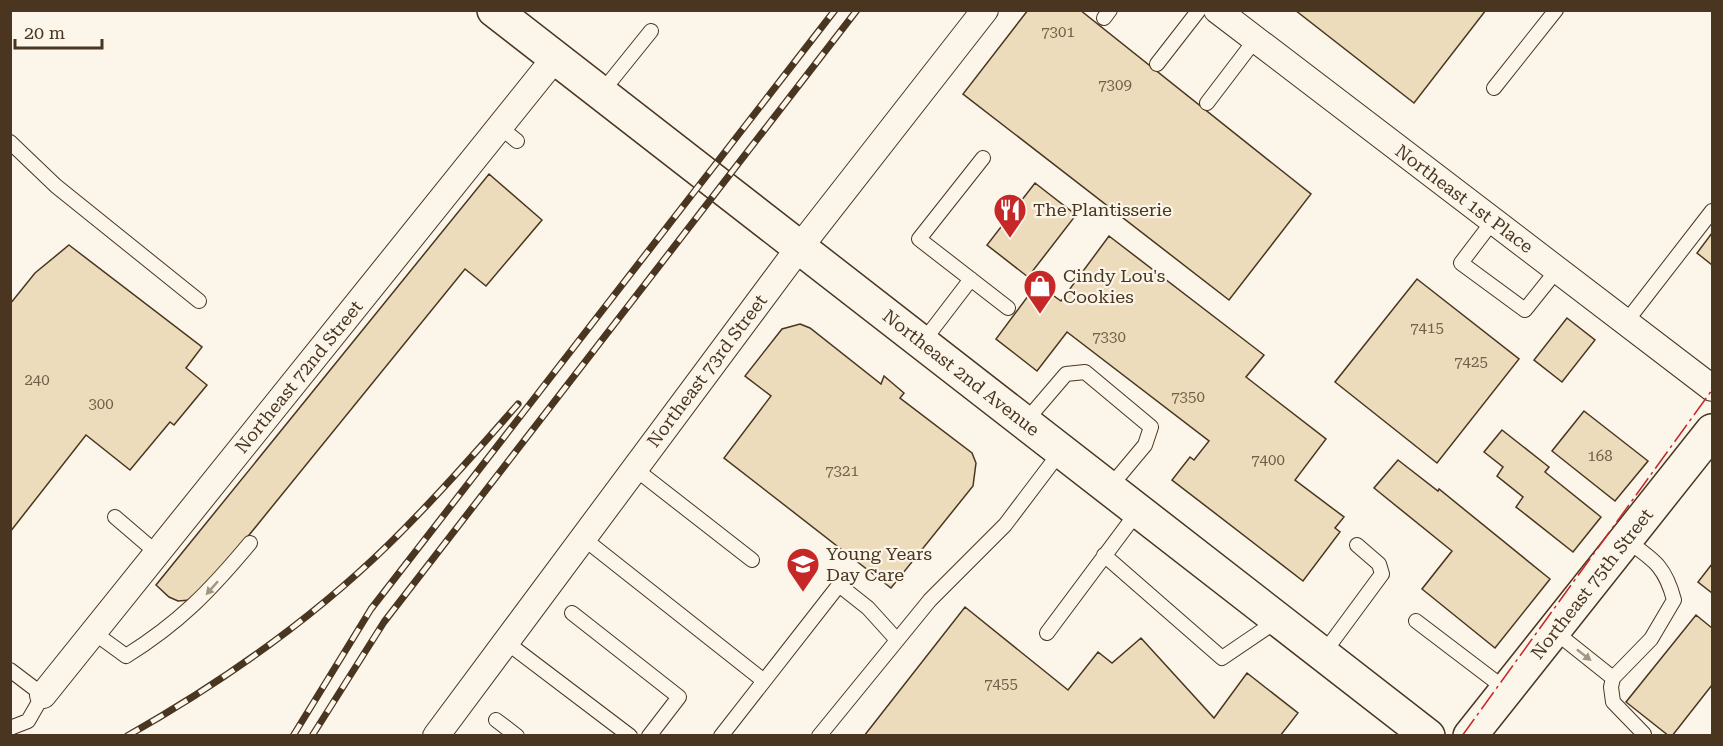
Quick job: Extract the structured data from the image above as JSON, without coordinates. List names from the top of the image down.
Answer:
{
  "streets": {
    "main road": ["Northeast 2nd Avenue", "Northeast 75th Street"],
    "street": ["Northeast 1st Place", "Northeast 73rd Street", "Northeast 72nd Street"]
  },
  "crossings": [
    ["Northeast 73rd Street", "Northeast 2nd Avenue"],
    ["Northeast 2nd Avenue", "Northeast 72nd Street"]
  ],
  "places": {
    "restaurant": ["The Plantisserie"],
    "shop": ["Cindy Lou's Cookies"],
    "school or university": ["Young Years Day Care"]
  },
  "house_numbers": [
    "7301",
    "7309",
    "7415",
    "7330",
    "7425",
    "240",
    "7350",
    "300",
    "168",
    "7400",
    "7321",
    "7455"
  ],
  "scale_bar": "20 m"
}
